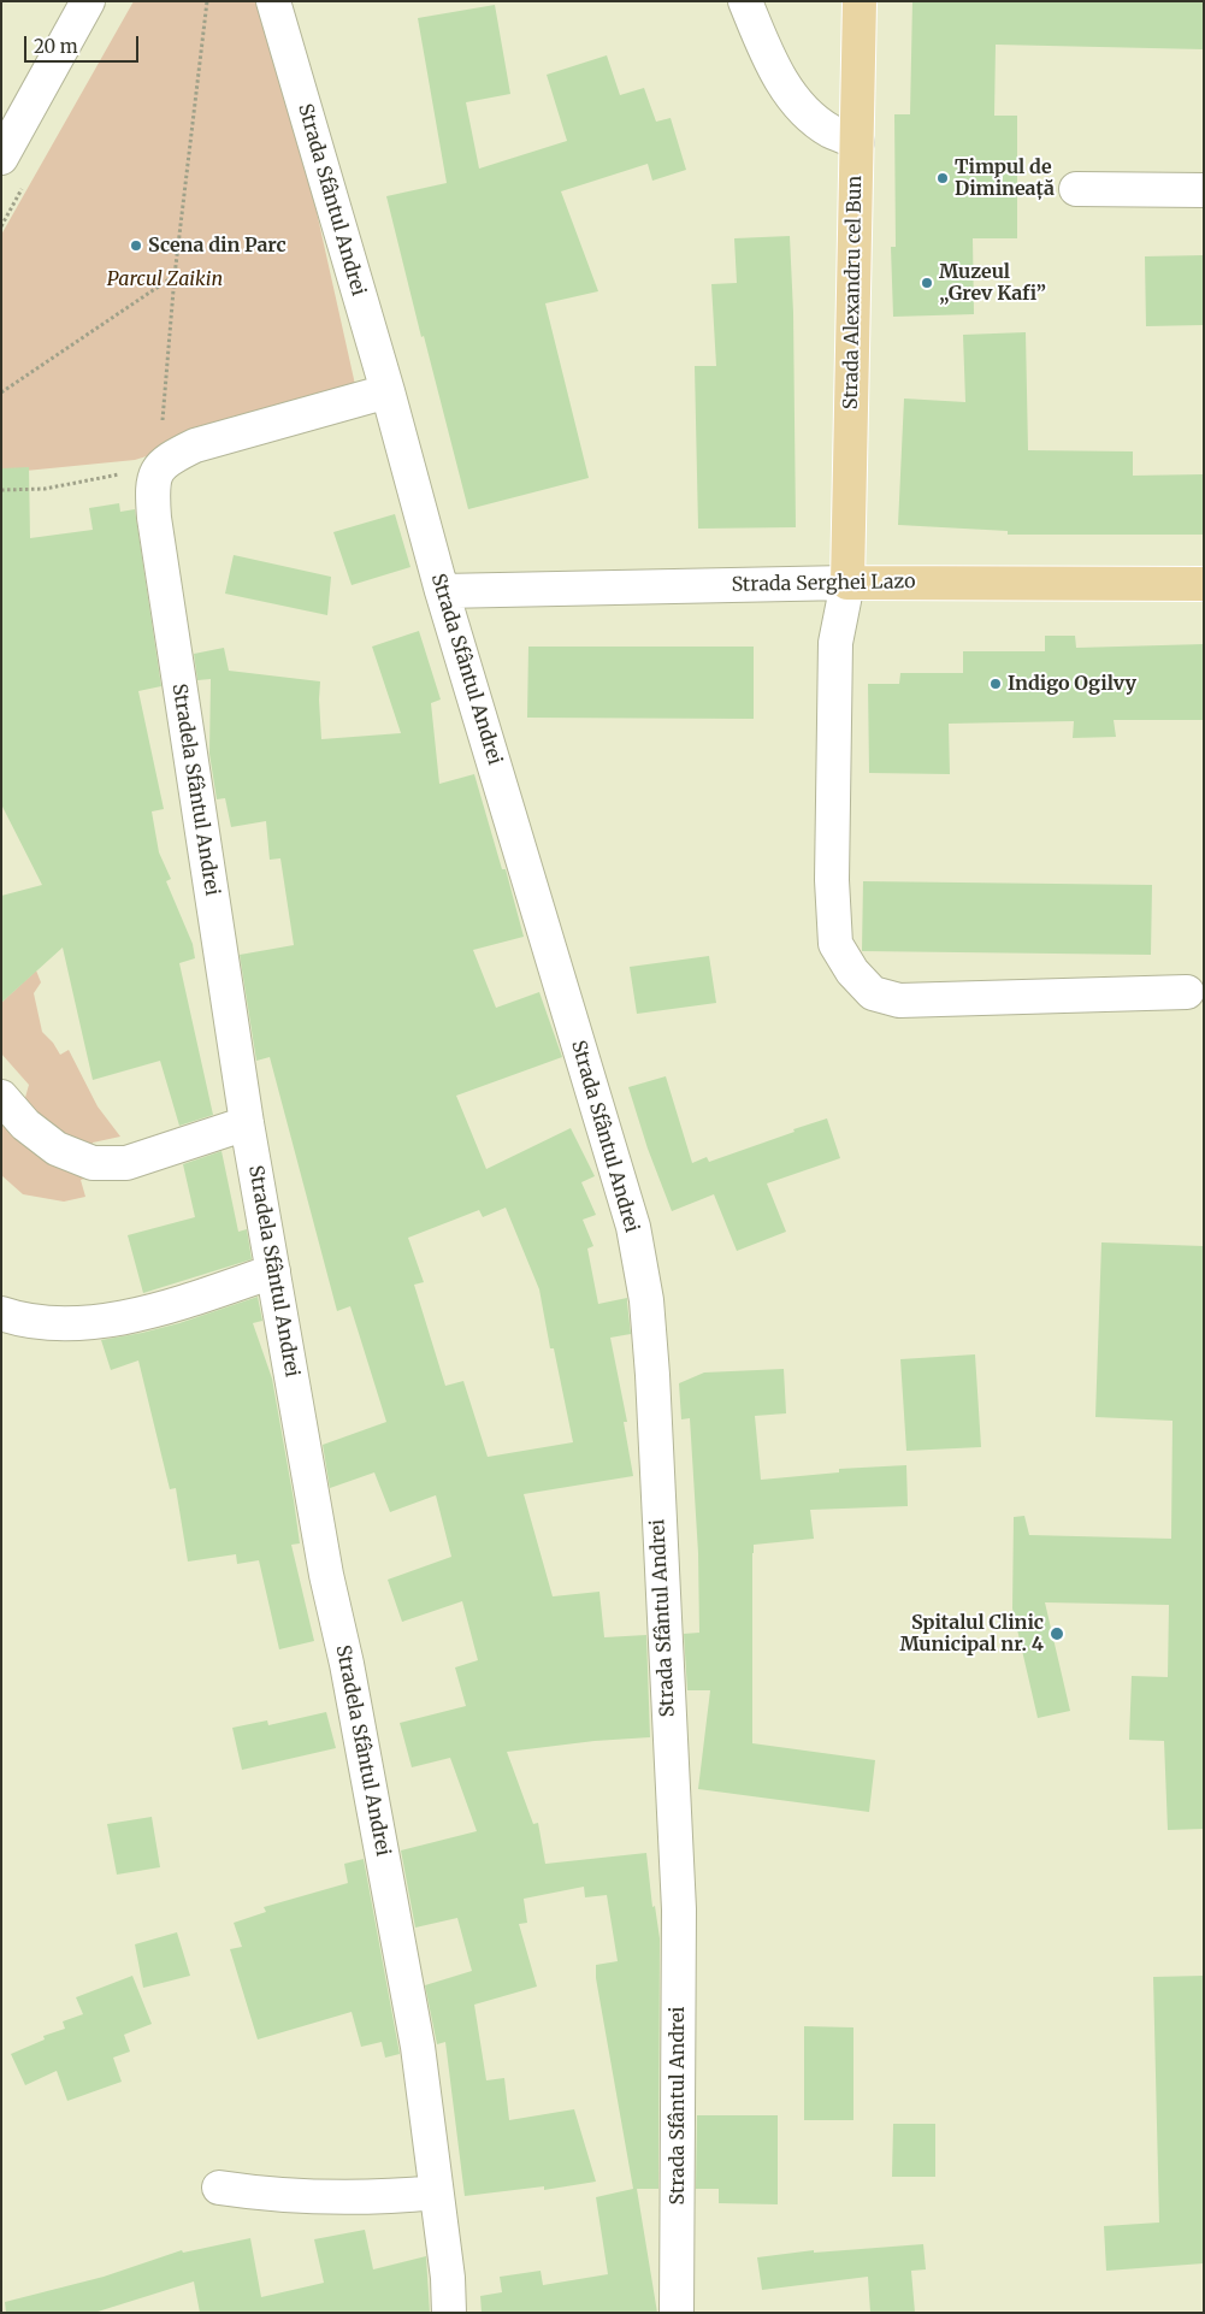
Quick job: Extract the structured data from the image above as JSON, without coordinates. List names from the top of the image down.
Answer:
{
  "streets": {
    "main road": ["Strada Alexandru cel Bun", "Strada Serghei Lazo"],
    "street": ["Strada Sfântul Andrei", "Stradela Sfântul Andrei"]
  },
  "crossings": [
    ["Strada Sfântul Andrei", "Strada Serghei Lazo"],
    ["Strada Alexandru cel Bun", "Strada Serghei Lazo"]
  ],
  "parks": ["Parcul Zaikin"],
  "places": [
    "Timpul de Dimineață",
    "Scena din Parc",
    "Muzeul „Grev Kafi”",
    "Indigo Ogilvy",
    "Spitalul Clinic Municipal nr. 4"
  ],
  "scale_bar": "20 m"
}
